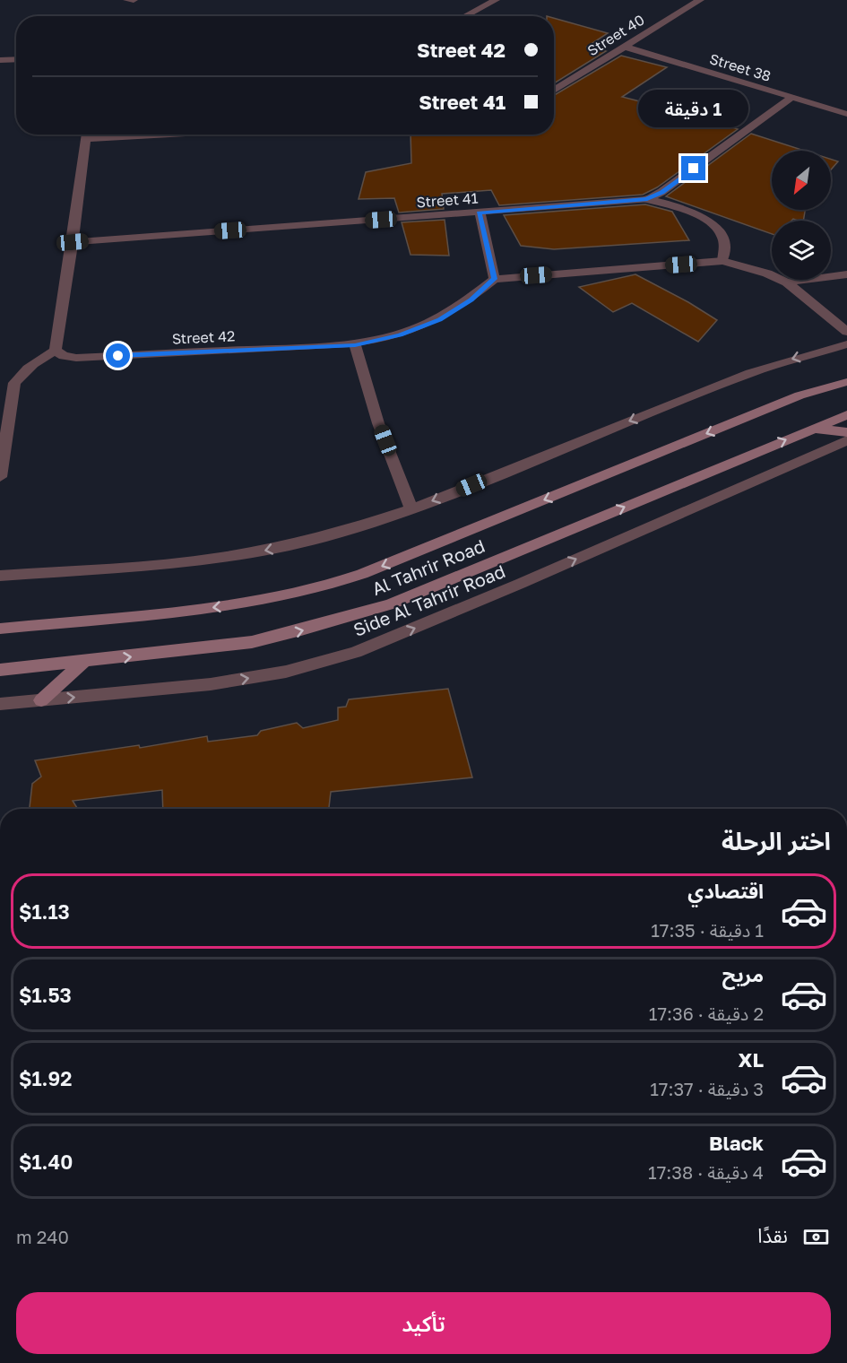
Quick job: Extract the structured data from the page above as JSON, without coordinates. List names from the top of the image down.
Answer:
{
  "streets": {
    "street": [
      "Street 40",
      "Street 38",
      "Street 41",
      "Street 42",
      "Al Tahrir Road",
      "Side Al Tahrir Road"
    ]
  },
  "crossings": [
    ["Street 40", "Street 38"],
    ["Street 38", "Street 41"]
  ],
  "north": "bottom left",
  "page": {
    "banner": ["Street 42", "Street 41"],
    "bubble": "1 دقيقة",
    "heading": "اختر الرحلة",
    "list": [
      {
        "name": "اقتصادي",
        "note": "1 دقيقة · 17:35",
        "value": "$1.13"
      },
      {
        "name": "مريح",
        "note": "2 دقيقة · 17:36",
        "value": "$1.53"
      },
      {
        "name": "XL",
        "note": "3 دقيقة · 17:37",
        "value": "$1.92"
      },
      {
        "name": "Black",
        "note": "4 دقيقة · 17:38",
        "value": "$1.40"
      }
    ],
    "pay": ["نقدًا", "240 m"],
    "buttons": "تأكيد"
  }
}
